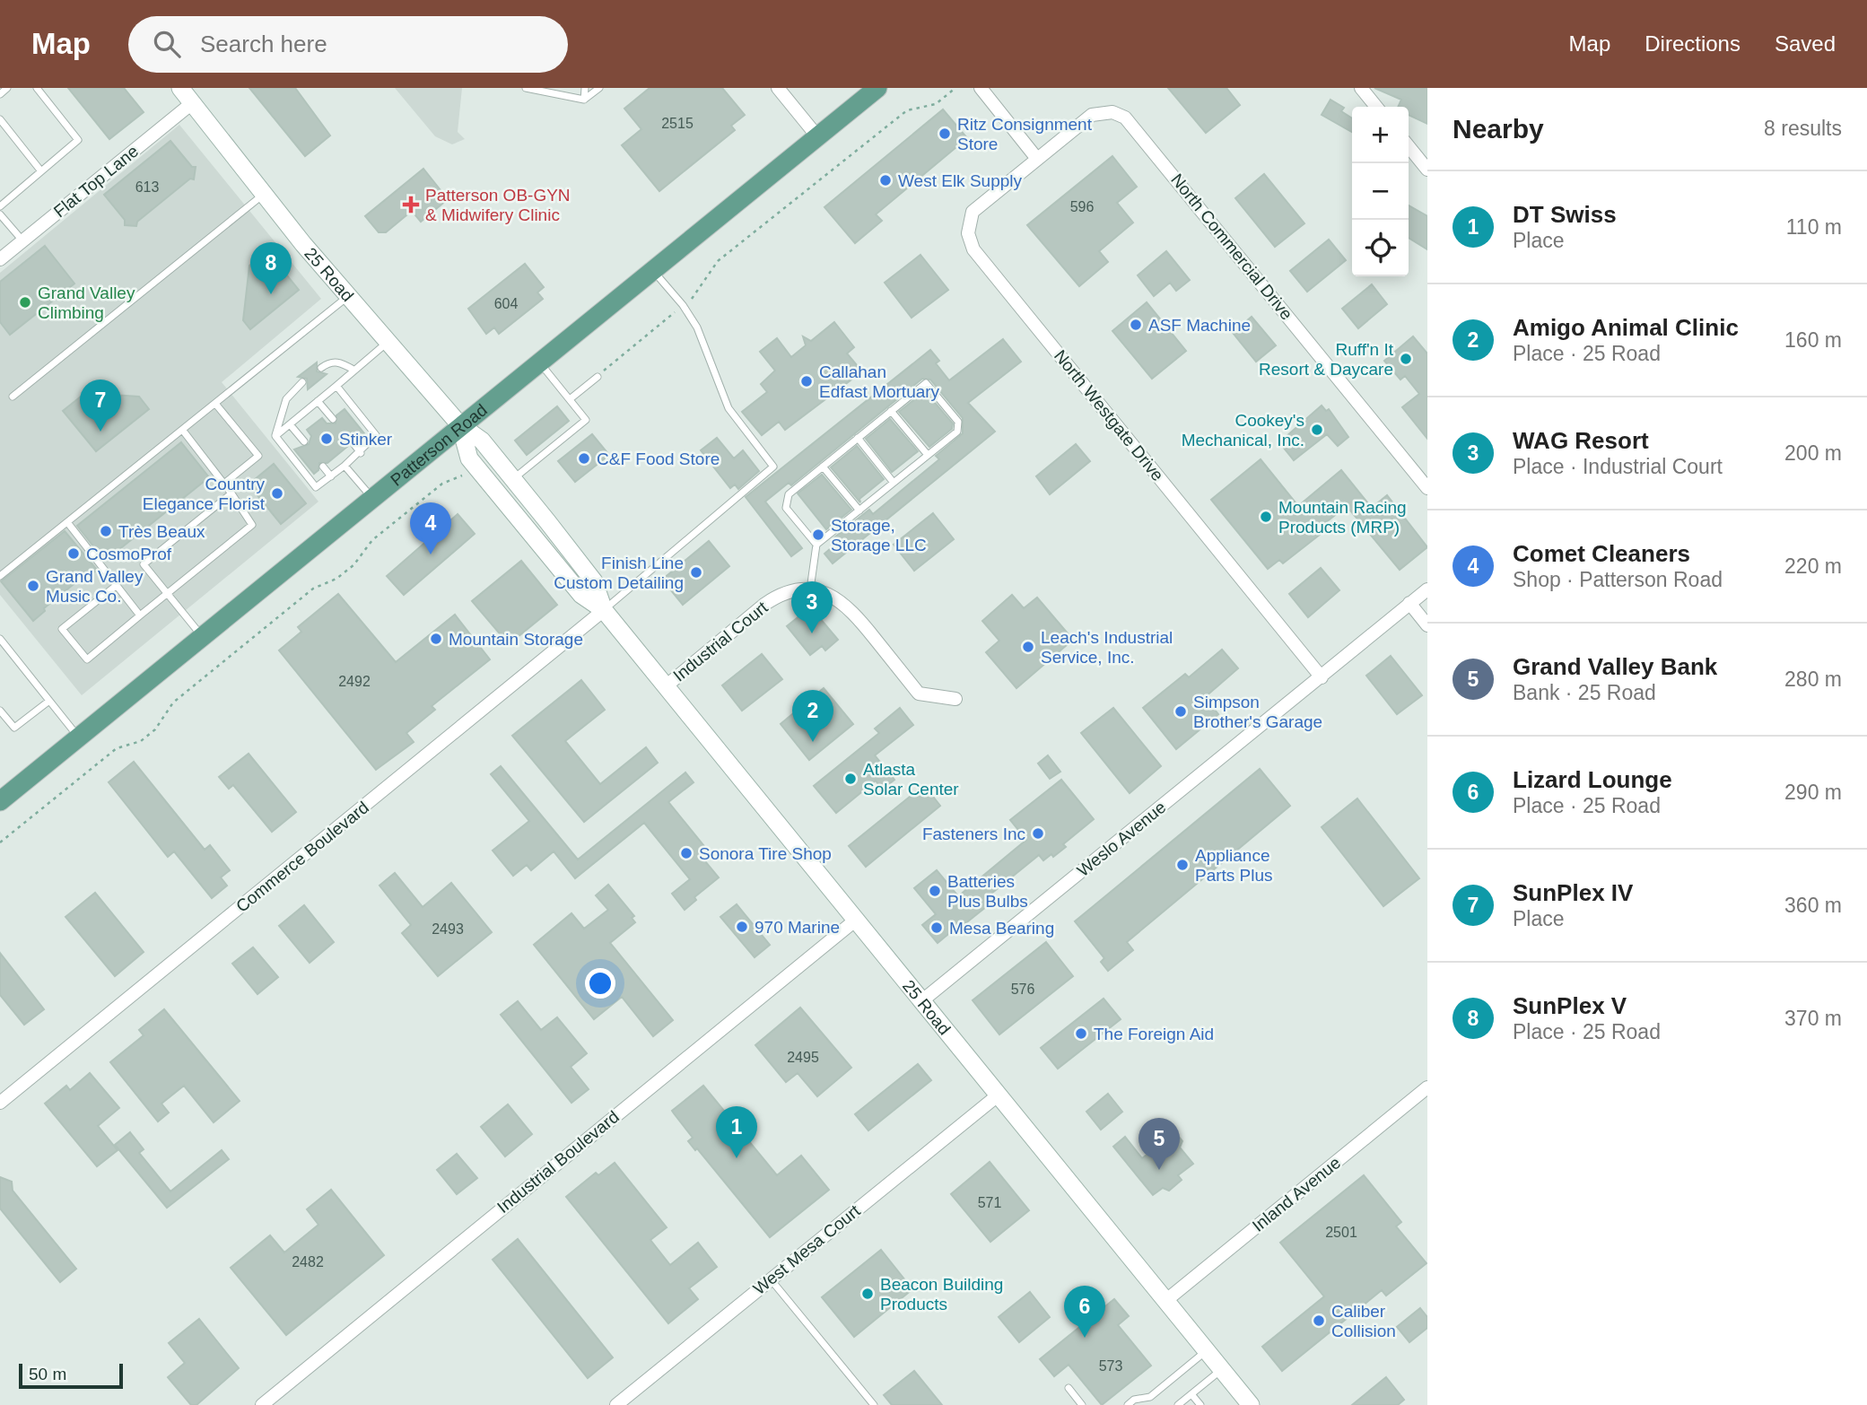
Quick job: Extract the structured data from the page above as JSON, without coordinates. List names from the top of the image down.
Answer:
{
  "streets": {
    "main road": ["25 Road", "Patterson Road"],
    "street": [
      "Flat Top Lane",
      "North Commercial Drive",
      "North Westgate Drive",
      "Industrial Court",
      "Weslo Avenue",
      "Commerce Boulevard",
      "Industrial Boulevard",
      "Inland Avenue",
      "West Mesa Court"
    ]
  },
  "crossings": [
    ["Flat Top Lane", "25 Road"],
    ["North Commercial Drive", "North Westgate Drive"],
    ["25 Road", "Patterson Road"],
    ["25 Road", "Industrial Court"],
    ["25 Road", "Weslo Avenue"],
    ["25 Road", "Commerce Boulevard"],
    ["25 Road", "Industrial Boulevard"],
    ["25 Road", "Inland Avenue"],
    ["25 Road", "West Mesa Court"],
    ["North Westgate Drive", "Weslo Avenue"]
  ],
  "places": {
    "other": [
      "Ritz Consignment Store",
      "West Elk Supply",
      "Grand Valley Climbing",
      "ASF Machine",
      "Ruff'n It Resort & Daycare",
      "Callahan Edfast Mortuary",
      "Cookey's Mechanical, Inc.",
      "Stinker",
      "C&F Food Store",
      "Country Elegance Florist",
      "Mountain Racing Products (MRP)",
      "Très Beaux",
      "Storage, Storage LLC",
      "CosmoProf",
      "Finish Line Custom Detailing",
      "Grand Valley Music Co.",
      "Mountain Storage",
      "Leach's Industrial Service, Inc.",
      "Simpson Brother's Garage",
      "Atlasta Solar Center",
      "Fasteners Inc",
      "Sonora Tire Shop",
      "Appliance Parts Plus",
      "Batteries Plus Bulbs",
      "970 Marine",
      "Mesa Bearing",
      "The Foreign Aid",
      "Beacon Building Products",
      "Caliber Collision"
    ],
    "health": ["Patterson OB-GYN & Midwifery Clinic"]
  },
  "house_numbers": [
    "2515",
    "613",
    "596",
    "604",
    "2492",
    "2493",
    "576",
    "2495",
    "571",
    "2501",
    "2482",
    "573"
  ],
  "scale_bar": "50 m",
  "page": {
    "header": "Map",
    "search": "Search here",
    "nav": ["Map", "Directions", "Saved"],
    "heading": ["Nearby", "8 results"],
    "map_buttons": ["+", "−"],
    "list": [
      {
        "mark": "1",
        "name": "DT Swiss",
        "note": "Place",
        "value": "110 m"
      },
      {
        "mark": "2",
        "name": "Amigo Animal Clinic",
        "note": "Place · 25 Road",
        "value": "160 m"
      },
      {
        "mark": "3",
        "name": "WAG Resort",
        "note": "Place · Industrial Court",
        "value": "200 m"
      },
      {
        "mark": "4",
        "name": "Comet Cleaners",
        "note": "Shop · Patterson Road",
        "value": "220 m"
      },
      {
        "mark": "5",
        "name": "Grand Valley Bank",
        "note": "Bank · 25 Road",
        "value": "280 m"
      },
      {
        "mark": "6",
        "name": "Lizard Lounge",
        "note": "Place · 25 Road",
        "value": "290 m"
      },
      {
        "mark": "7",
        "name": "SunPlex IV",
        "note": "Place",
        "value": "360 m"
      },
      {
        "mark": "8",
        "name": "SunPlex V",
        "note": "Place · 25 Road",
        "value": "370 m"
      }
    ],
    "pins": [
      "8",
      "7",
      "4",
      "3",
      "2",
      "1",
      "5",
      "6"
    ],
    "scale": "50 m"
  }
}
